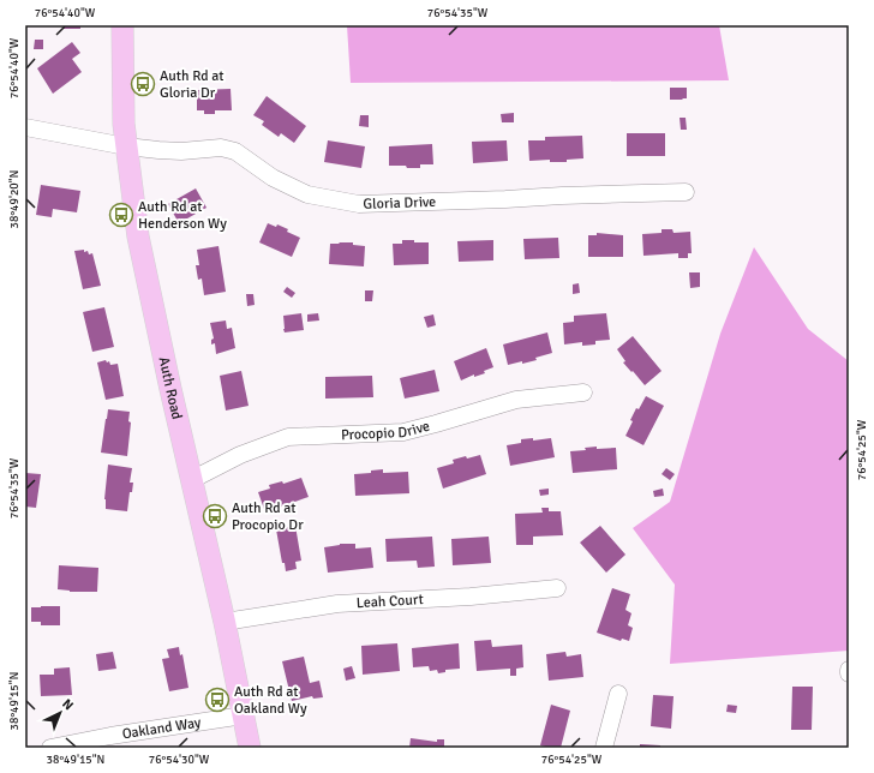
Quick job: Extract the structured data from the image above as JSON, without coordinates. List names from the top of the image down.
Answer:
{
  "streets": {
    "main road": ["Auth Road"],
    "street": [
      "Gloria Drive",
      "Procopio Drive",
      "Leah Court",
      "Oakland Way"
    ]
  },
  "crossings": [
    ["Gloria Drive", "Auth Road"],
    ["Auth Road", "Procopio Drive"],
    ["Auth Road", "Leah Court"],
    ["Auth Road", "Oakland Way"]
  ],
  "places": {
    "bus stop": [
      "Auth Rd at Gloria Dr",
      "Auth Rd at Henderson Wy",
      "Auth Rd at Procopio Dr",
      "Auth Rd at Oakland Wy"
    ]
  },
  "north": "top right",
  "coordinates": [
    "76°54'40\"W",
    "76°54'35\"W",
    "38°49'20\"N",
    "76°54'25\"W",
    "38°49'15\"N",
    "76°54'30\"W"
  ]
}
